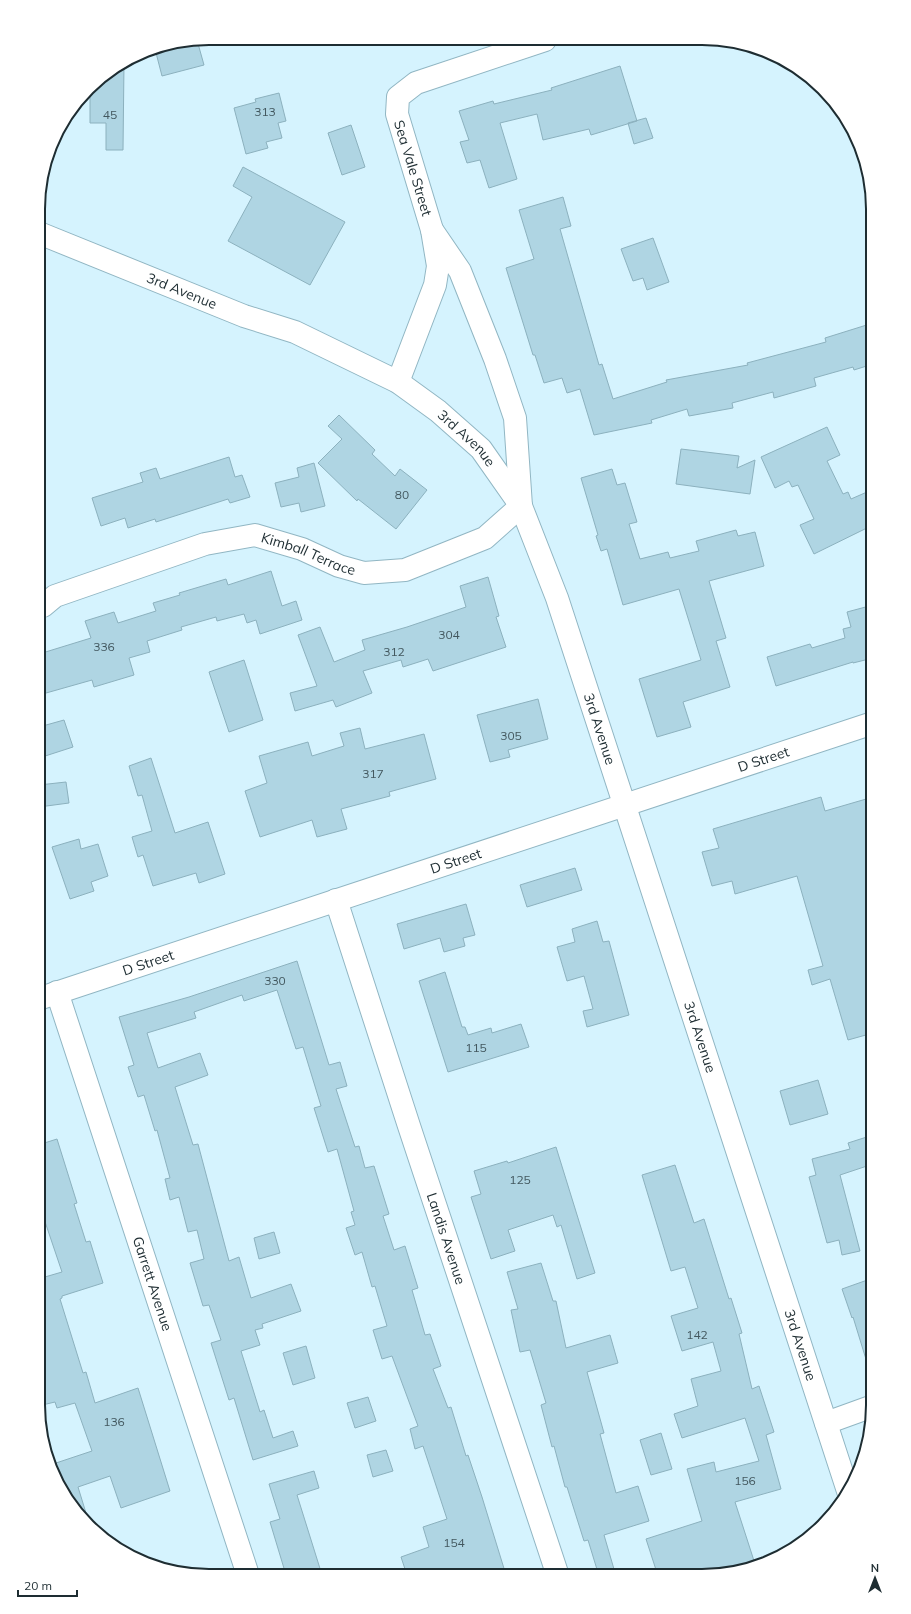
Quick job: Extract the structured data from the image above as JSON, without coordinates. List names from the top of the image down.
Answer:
{
  "streets": {
    "street": [
      "Sea Vale Street",
      "3rd Avenue",
      "Kimball Terrace",
      "D Street",
      "Landis Avenue",
      "Garrett Avenue"
    ]
  },
  "crossings": [
    ["Sea Vale Street", "3rd Avenue"],
    ["Sea Vale Street", "Kimball Terrace"],
    ["3rd Avenue", "Kimball Terrace"],
    ["3rd Avenue", "D Street"],
    ["D Street", "Landis Avenue"],
    ["D Street", "Garrett Avenue"]
  ],
  "house_numbers": [
    "313",
    "45",
    "80",
    "304",
    "336",
    "312",
    "305",
    "317",
    "330",
    "115",
    "125",
    "142",
    "136",
    "156",
    "154"
  ],
  "scale_bar": "20 m",
  "north": "top"
}
